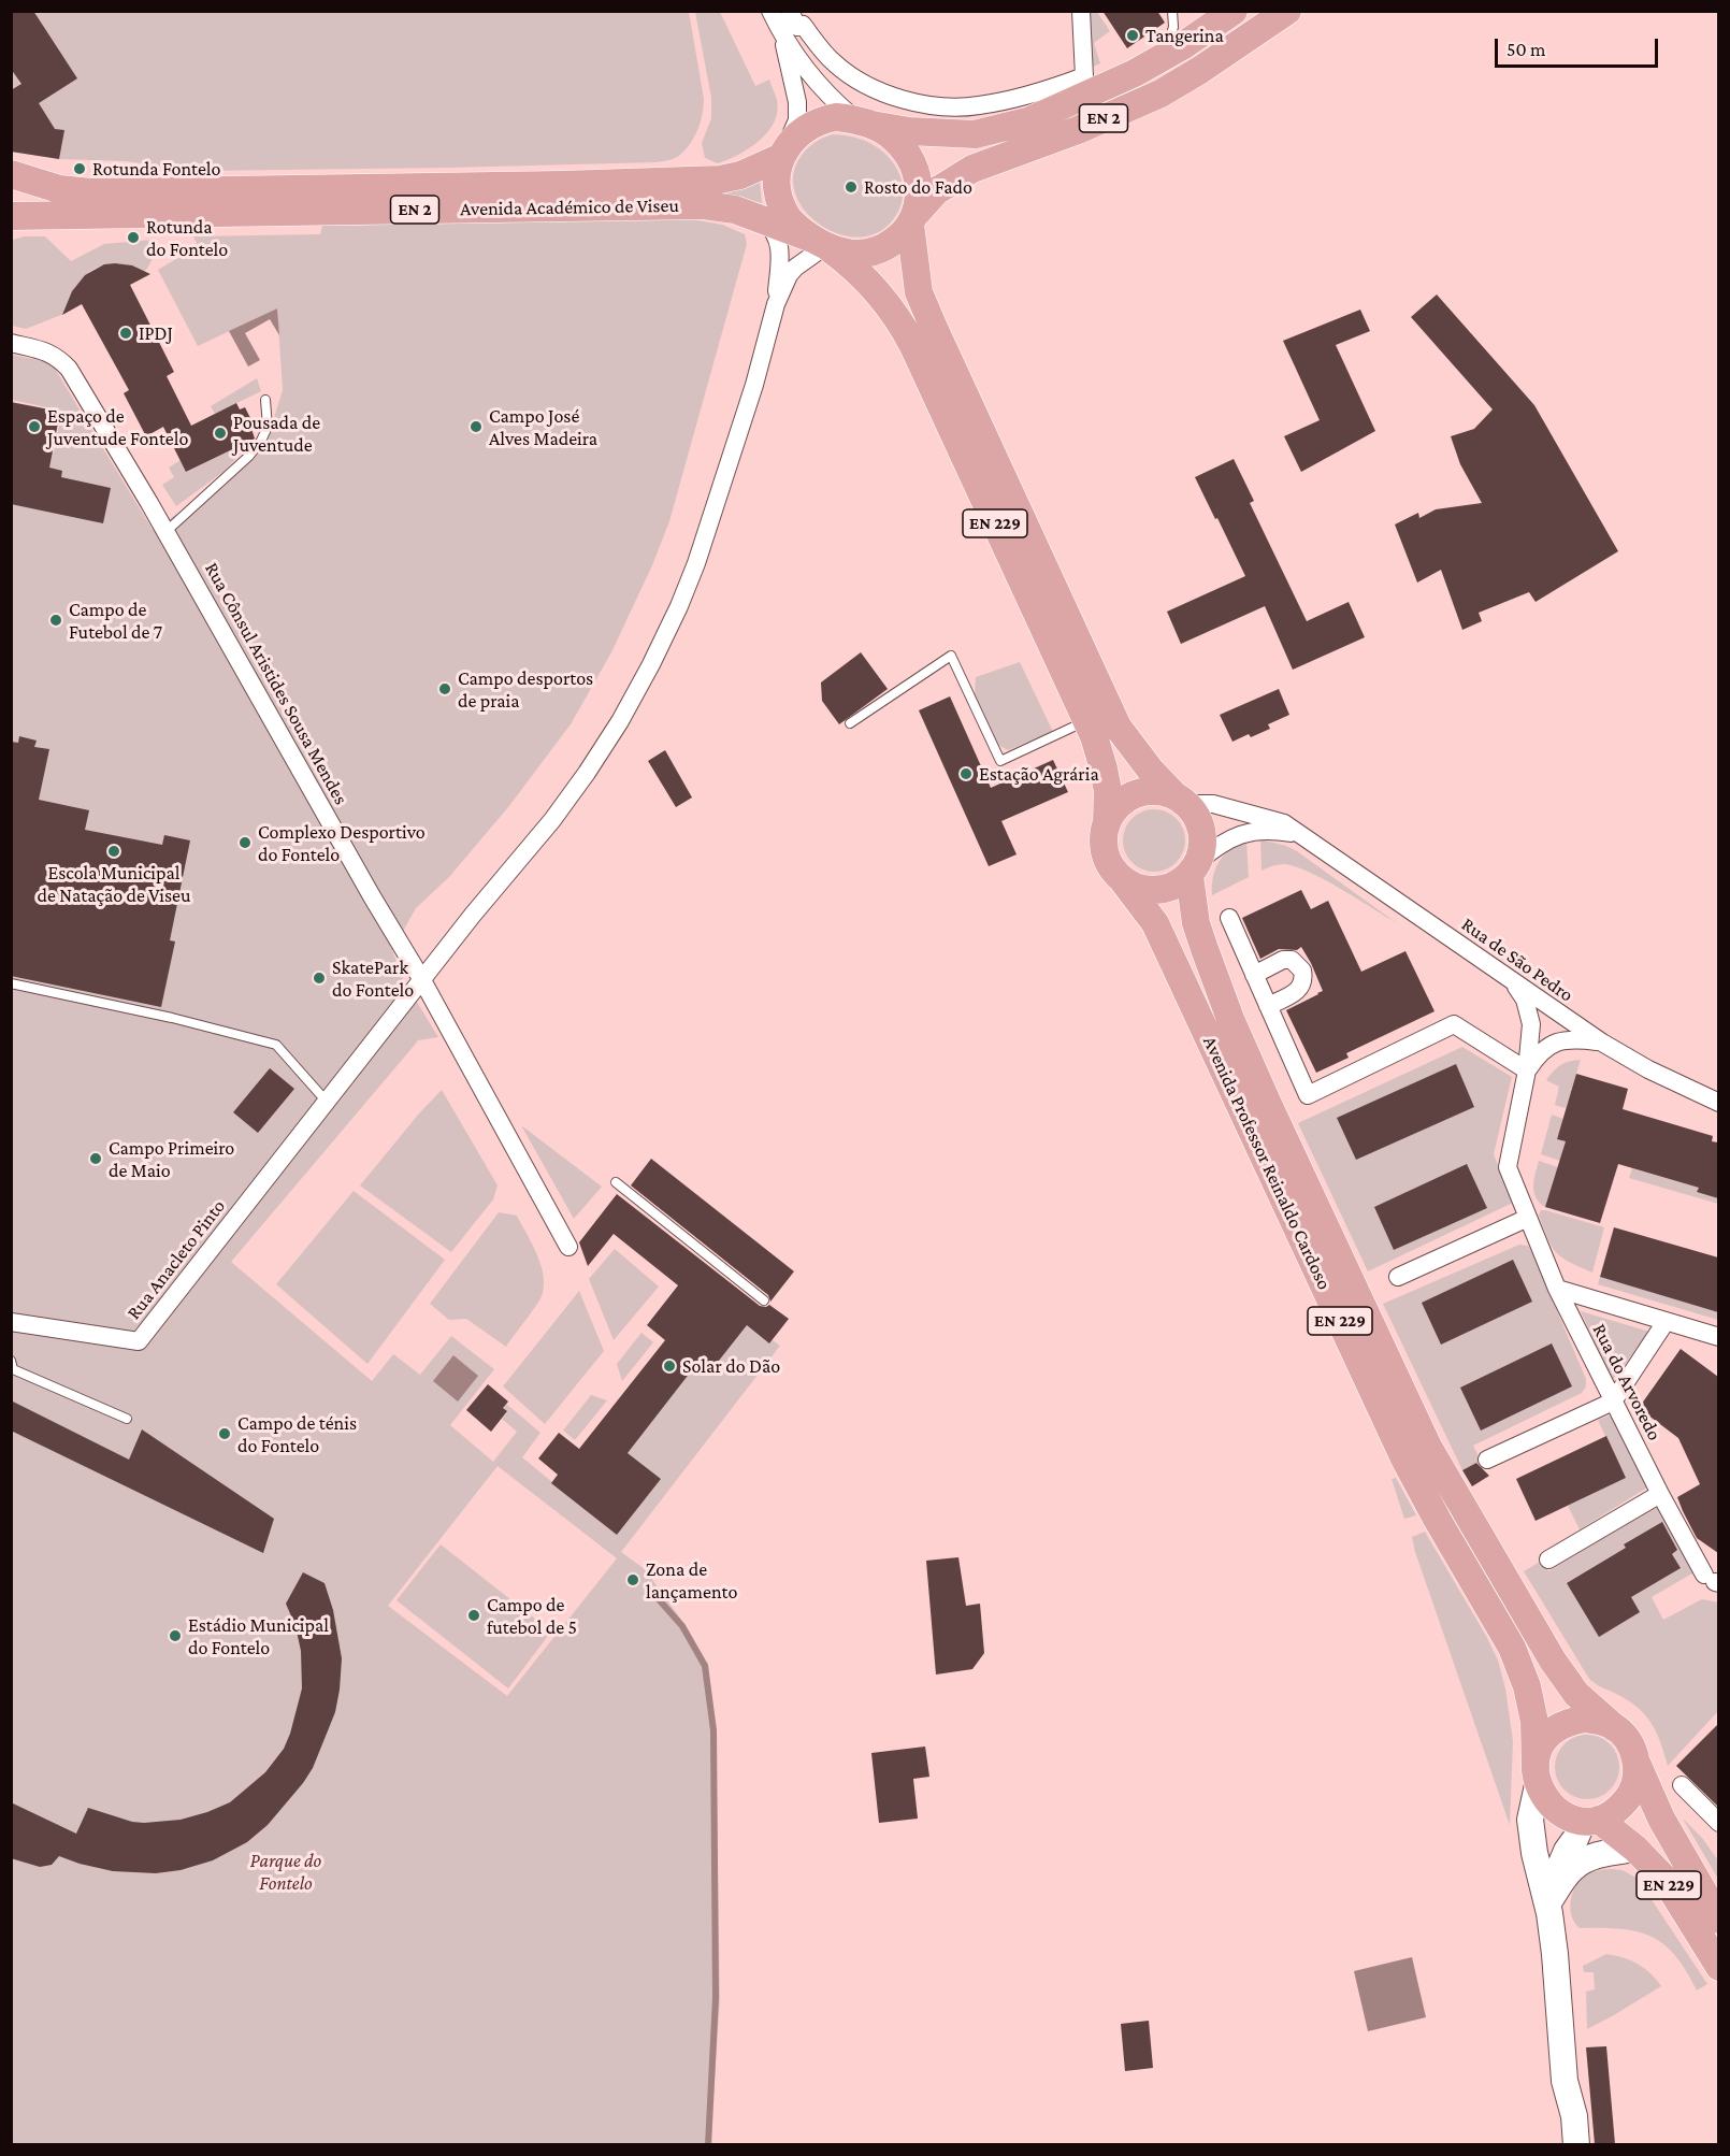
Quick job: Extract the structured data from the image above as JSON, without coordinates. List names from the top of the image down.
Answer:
{
  "streets": {
    "main road": [
      "EN 2",
      "Avenida Académico de Viseu",
      "EN 229",
      "Avenida Professor Reinaldo Cardoso"
    ],
    "street": [
      "Rua Cônsul Aristides Sousa Mendes",
      "Rua de São Pedro",
      "Rua Anacleto Pinto",
      "Rua do Arvoredo"
    ]
  },
  "crossings": [
    ["EN 2", "Avenida Académico de Viseu"],
    ["EN 2", "EN 229"],
    ["Avenida Académico de Viseu", "EN 229"],
    ["EN 229", "Rua de São Pedro"],
    ["EN 229", "Avenida Professor Reinaldo Cardoso"],
    ["Rua Cônsul Aristides Sousa Mendes", "Rua Anacleto Pinto"],
    ["Rua de São Pedro", "Avenida Professor Reinaldo Cardoso"],
    ["Rua de São Pedro", "Rua do Arvoredo"]
  ],
  "parks": ["Parque do Fontelo"],
  "places": [
    "Tangerina",
    "Rotunda Fontelo",
    "Rosto do Fado",
    "Rotunda do Fontelo",
    "IPDJ",
    "Espaço de Juventude Fontelo",
    "Campo José Alves Madeira",
    "Pousada de Juventude",
    "Campo de Futebol de 7",
    "Campo desportos de praia",
    "Estação Agrária",
    "Complexo Desportivo do Fontelo",
    "Escola Municipal de Natação de Viseu",
    "SkatePark do Fontelo",
    "Campo Primeiro de Maio",
    "Solar do Dão",
    "Campo de ténis do Fontelo",
    "Zona de lançamento",
    "Campo de futebol de 5",
    "Estádio Municipal do Fontelo"
  ],
  "scale_bar": "50 m"
}
